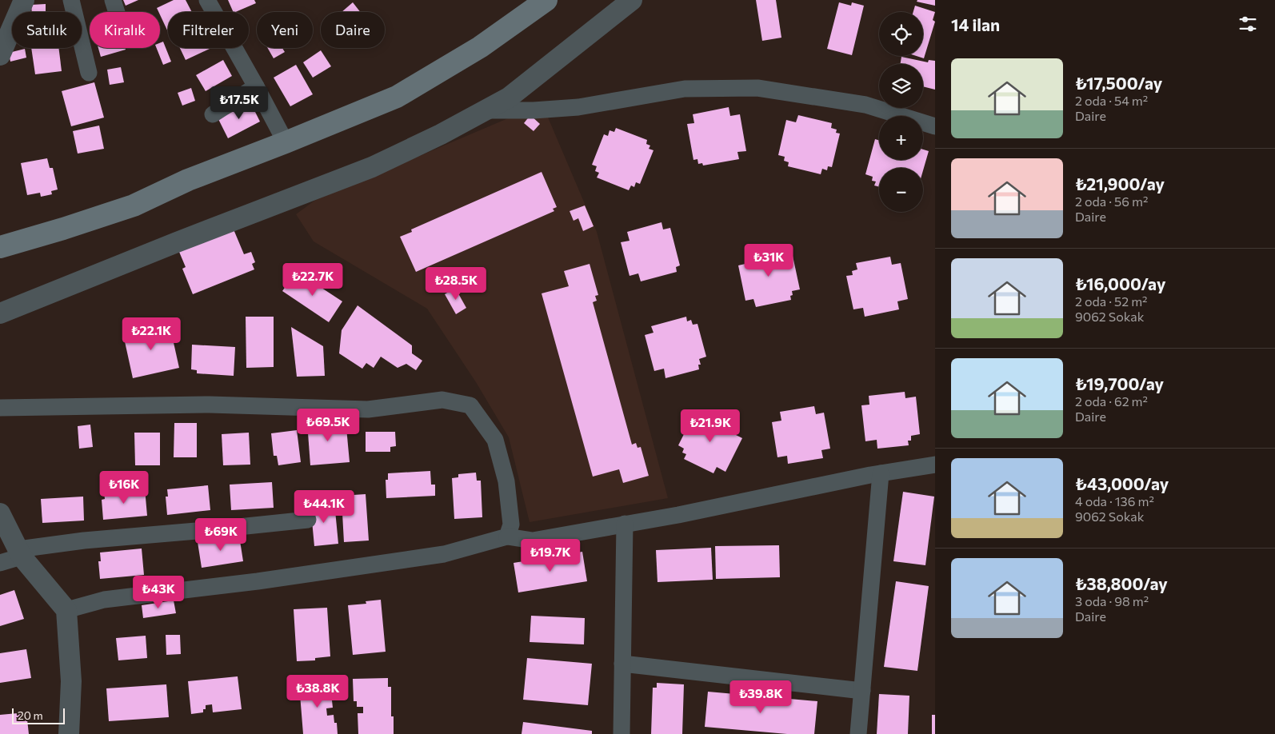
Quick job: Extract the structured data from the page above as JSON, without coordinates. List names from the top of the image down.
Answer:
{
  "scale_bar": "20 m",
  "page": {
    "heading": "14 ilan",
    "map_buttons": ["+", "−"],
    "chip": [
      "Satılık",
      "Kiralık",
      "Filtreler",
      "Yeni",
      "Daire"
    ],
    "list": [
      {
        "name": "₺17,500/ay",
        "note": "2 oda · 54 m² · Daire"
      },
      {
        "name": "₺21,900/ay",
        "note": "2 oda · 56 m² · Daire"
      },
      {
        "name": "₺16,000/ay",
        "note": "2 oda · 52 m² · 9062 Sokak"
      },
      {
        "name": "₺19,700/ay",
        "note": "2 oda · 62 m² · Daire"
      },
      {
        "name": "₺43,000/ay",
        "note": "4 oda · 136 m² · 9062 Sokak"
      },
      {
        "name": "₺38,800/ay",
        "note": "3 oda · 98 m² · Daire"
      }
    ],
    "price": [
      "₺17.5K",
      "₺31K",
      "₺22.7K",
      "₺28.5K",
      "₺22.1K",
      "₺69.5K",
      "₺21.9K",
      "₺16K",
      "₺44.1K",
      "₺69K",
      "₺19.7K",
      "₺43K",
      "₺38.8K",
      "₺39.8K"
    ],
    "scale": "20 m"
  }
}
